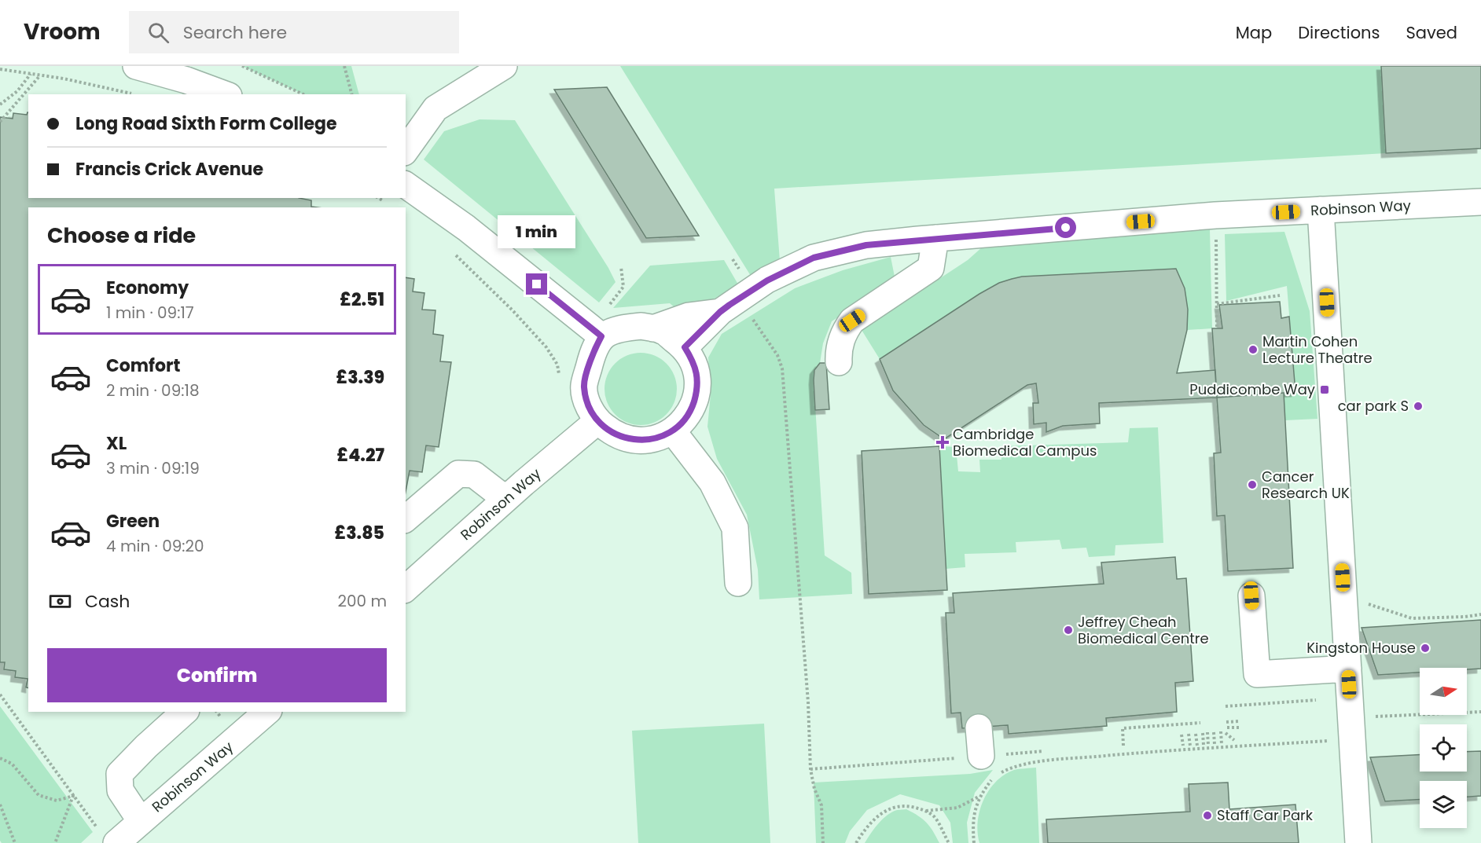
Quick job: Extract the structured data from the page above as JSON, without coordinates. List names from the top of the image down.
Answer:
{
  "streets": {
    "street": ["Robinson Way"]
  },
  "places": {
    "other": [
      "Martin Cohen Lecture Theatre",
      "car park S",
      "Cancer Research UK",
      "Jeffrey Cheah Biomedical Centre",
      "Kingston House",
      "Staff Car Park"
    ],
    "transit": ["Puddicombe Way"],
    "health": ["Cambridge Biomedical Campus"]
  },
  "north": "right",
  "page": {
    "header": "Vroom",
    "search": "Search here",
    "nav": ["Map", "Directions", "Saved"],
    "banner": ["Long Road Sixth Form College", "Francis Crick Avenue"],
    "heading": "Choose a ride",
    "bubble": "1 min",
    "list": [
      {
        "name": "Economy",
        "note": "1 min · 09:17",
        "value": "£2.51"
      },
      {
        "name": "Comfort",
        "note": "2 min · 09:18",
        "value": "£3.39"
      },
      {
        "name": "XL",
        "note": "3 min · 09:19",
        "value": "£4.27"
      },
      {
        "name": "Green",
        "note": "4 min · 09:20",
        "value": "£3.85"
      }
    ],
    "pay": ["Cash", "200 m"],
    "buttons": "Confirm"
  }
}
